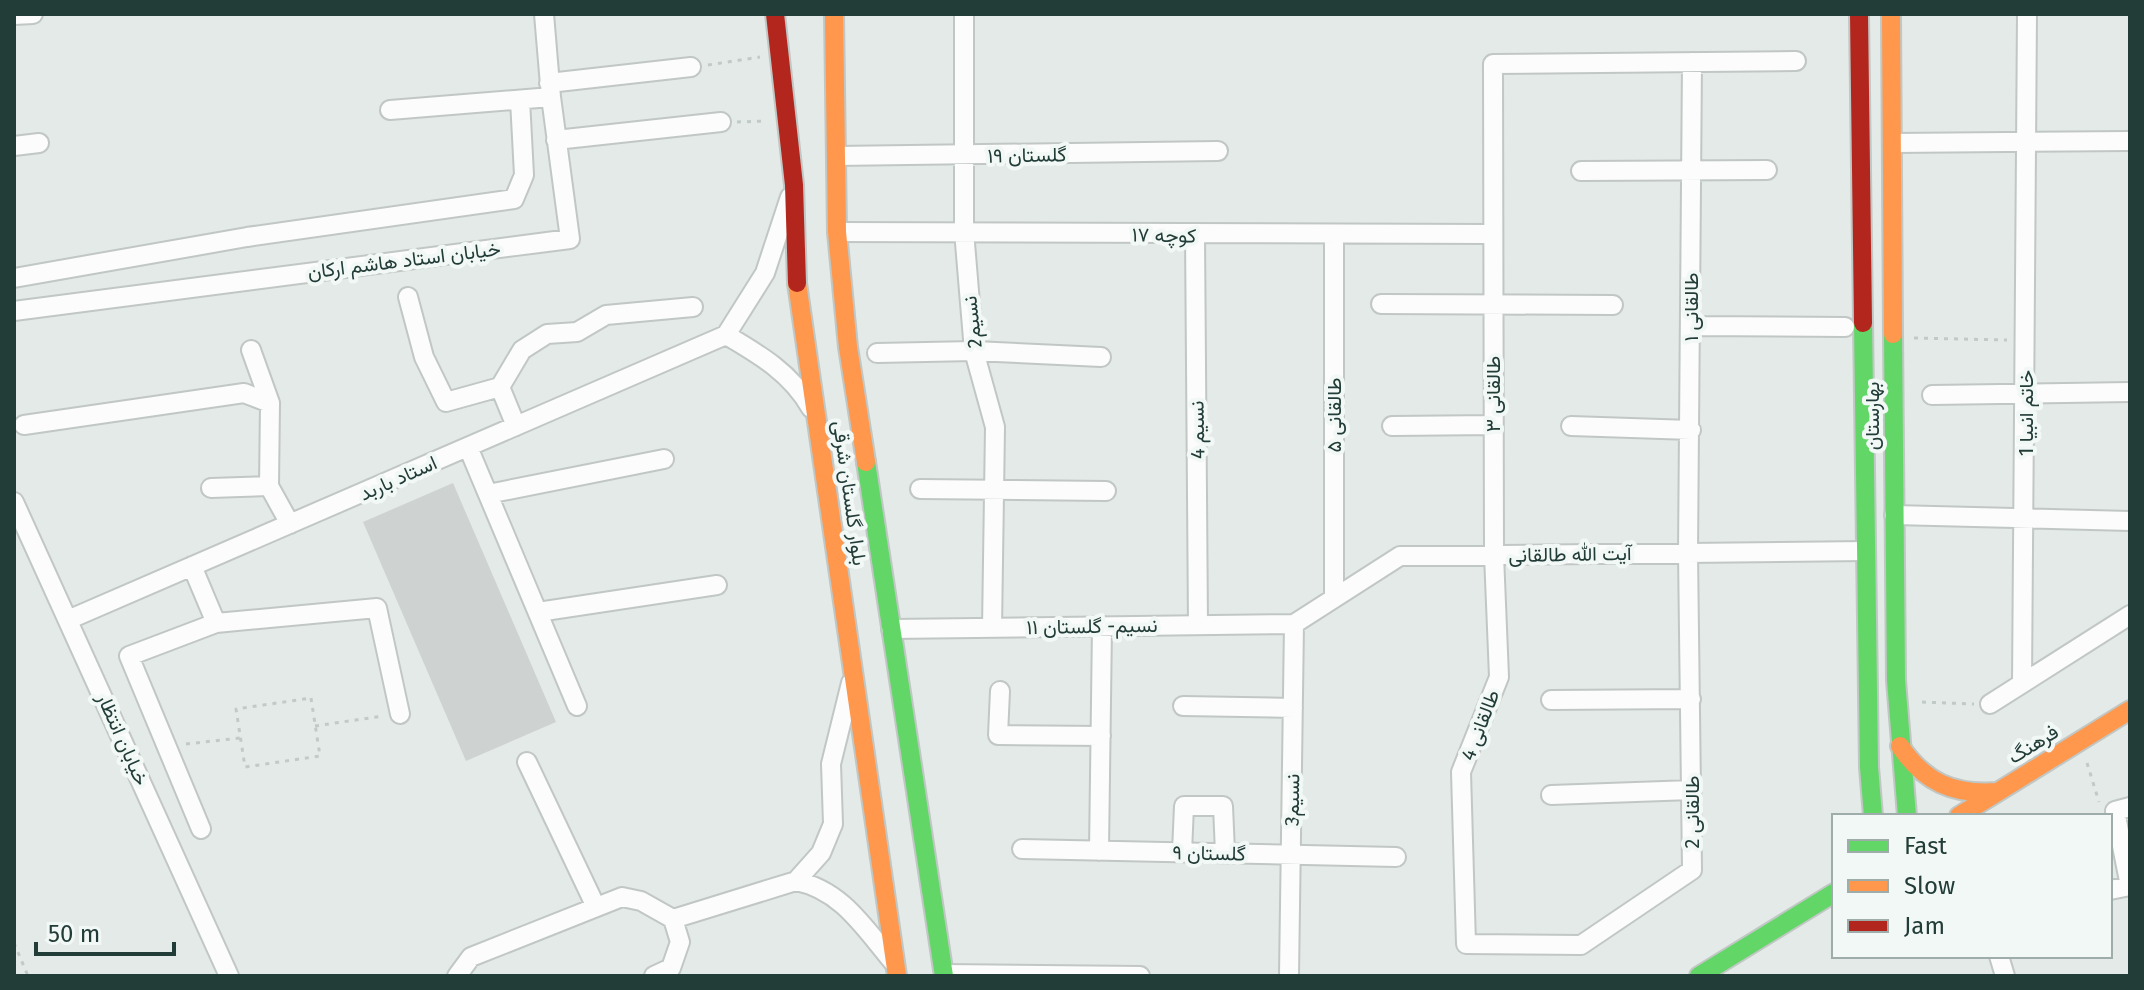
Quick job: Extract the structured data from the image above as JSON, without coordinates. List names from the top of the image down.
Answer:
{
  "streets": {
    "street": [
      "گلستان ۱۹",
      "کوچه ۱۷",
      "خیابان استاد هاشم ارکان",
      "طالقانی ۱",
      "نسیم2",
      "طالقانی ۳",
      "خاتم انبیا 1",
      "طالقانی ۵",
      "بهارستان",
      "نسیم 4",
      "استاد باربد",
      "بلوار گلستان شرقی",
      "آیت الله طالقانی",
      "نسیم- گلستان ۱۱",
      "طالقانی 4",
      "خیابان انتظار",
      "فرهنگ",
      "نسیم3",
      "طالقانی 2",
      "گلستان ۹"
    ]
  },
  "crossings": [
    ["گلستان ۱۹", "نسیم2"],
    ["گلستان ۱۹", "بلوار گلستان شرقی"],
    ["کوچه ۱۷", "نسیم2"],
    ["کوچه ۱۷", "طالقانی ۳"],
    ["کوچه ۱۷", "طالقانی ۵"],
    ["کوچه ۱۷", "نسیم 4"],
    ["کوچه ۱۷", "بلوار گلستان شرقی"],
    ["طالقانی ۱", "طالقانی ۳"],
    ["طالقانی ۱", "آیت الله طالقانی"],
    ["طالقانی ۱", "طالقانی 2"],
    ["نسیم2", "نسیم- گلستان ۱۱"],
    ["طالقانی ۳", "آیت الله طالقانی"],
    ["طالقانی ۳", "طالقانی 4"],
    ["طالقانی ۵", "آیت الله طالقانی"],
    ["بهارستان", "آیت الله طالقانی"],
    ["نسیم 4", "نسیم- گلستان ۱۱"],
    ["استاد باربد", "خیابان انتظار"],
    ["بلوار گلستان شرقی", "نسیم- گلستان ۱۱"],
    ["آیت الله طالقانی", "نسیم- گلستان ۱۱"],
    ["آیت الله طالقانی", "طالقانی 4"],
    ["آیت الله طالقانی", "نسیم3"],
    ["آیت الله طالقانی", "طالقانی 2"],
    ["نسیم- گلستان ۱۱", "نسیم3"],
    ["طالقانی 4", "طالقانی 2"],
    ["نسیم3", "گلستان ۹"]
  ],
  "legend": ["Fast", "Slow", "Jam"],
  "scale_bar": "50 m"
}
